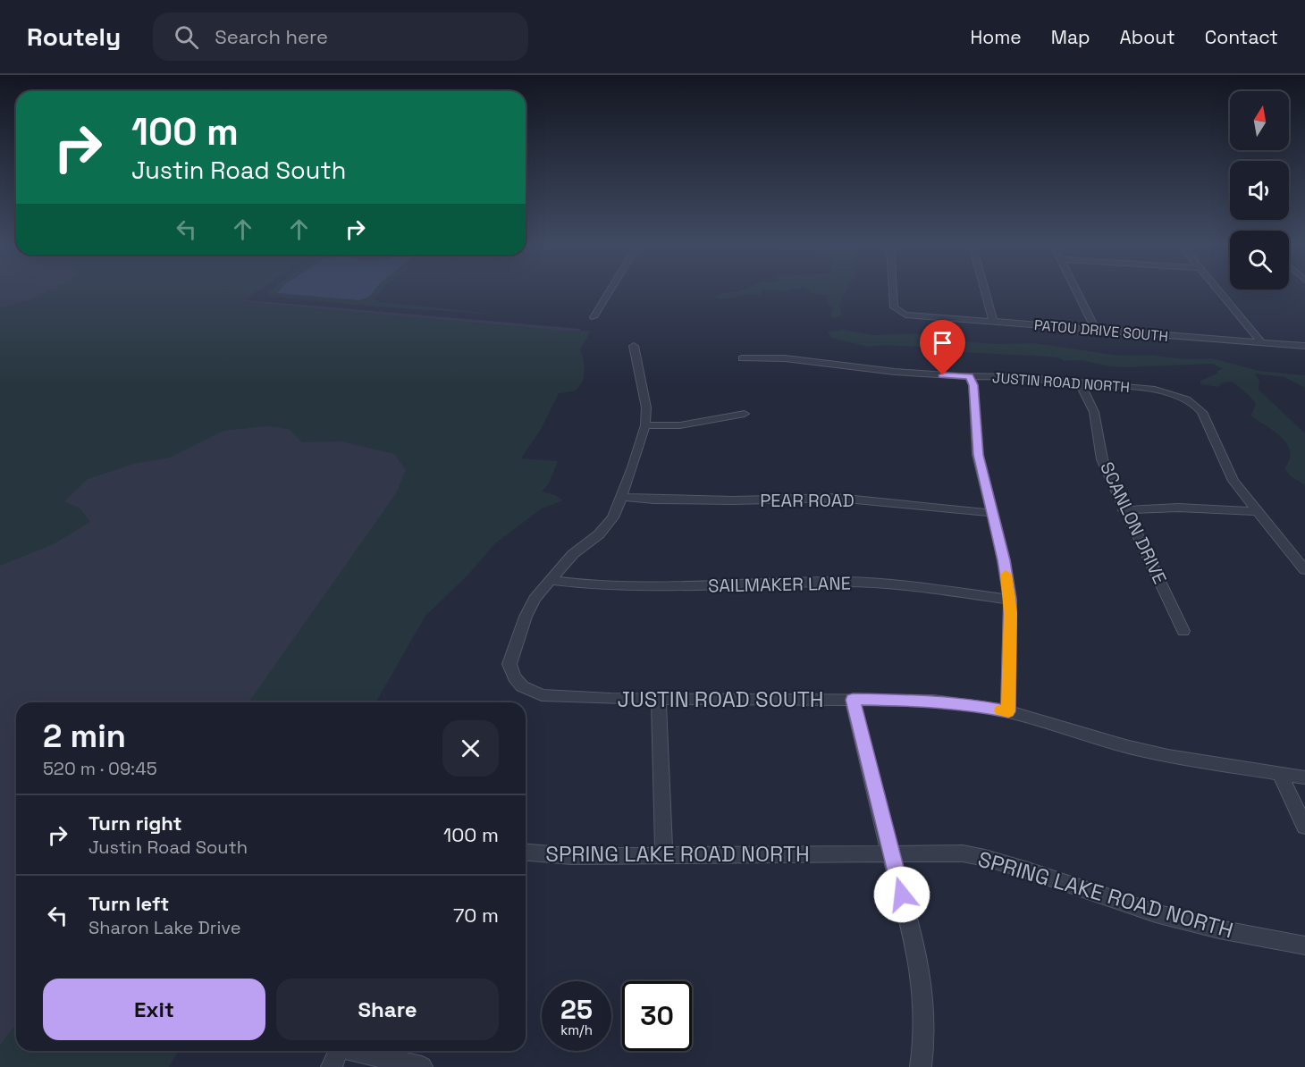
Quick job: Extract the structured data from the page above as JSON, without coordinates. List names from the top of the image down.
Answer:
{
  "streets": {
    "street": [
      "PATOU DRIVE SOUTH",
      "JUSTIN ROAD NORTH",
      "PEAR ROAD",
      "SCANLON DRIVE",
      "SAILMAKER LANE",
      "JUSTIN ROAD SOUTH",
      "SPRING LAKE ROAD NORTH"
    ]
  },
  "crossings": [
    ["JUSTIN ROAD NORTH", "SCANLON DRIVE"],
    ["SAILMAKER LANE", "JUSTIN ROAD SOUTH"]
  ],
  "north": "top",
  "page": {
    "header": "Routely",
    "search": "Search here",
    "nav": [
      "Home",
      "Map",
      "About",
      "Contact"
    ],
    "turn": ["100 m", "Justin Road South"],
    "heading": ["2 min", "520 m · 09:45"],
    "list": [
      {
        "name": "Turn right",
        "note": "Justin Road South",
        "value": "100 m"
      },
      {
        "name": "Turn left",
        "note": "Sharon Lake Drive",
        "value": "70 m"
      }
    ],
    "buttons": ["Exit", "Share"],
    "speed": "25 km/h",
    "limit": "30"
  }
}
